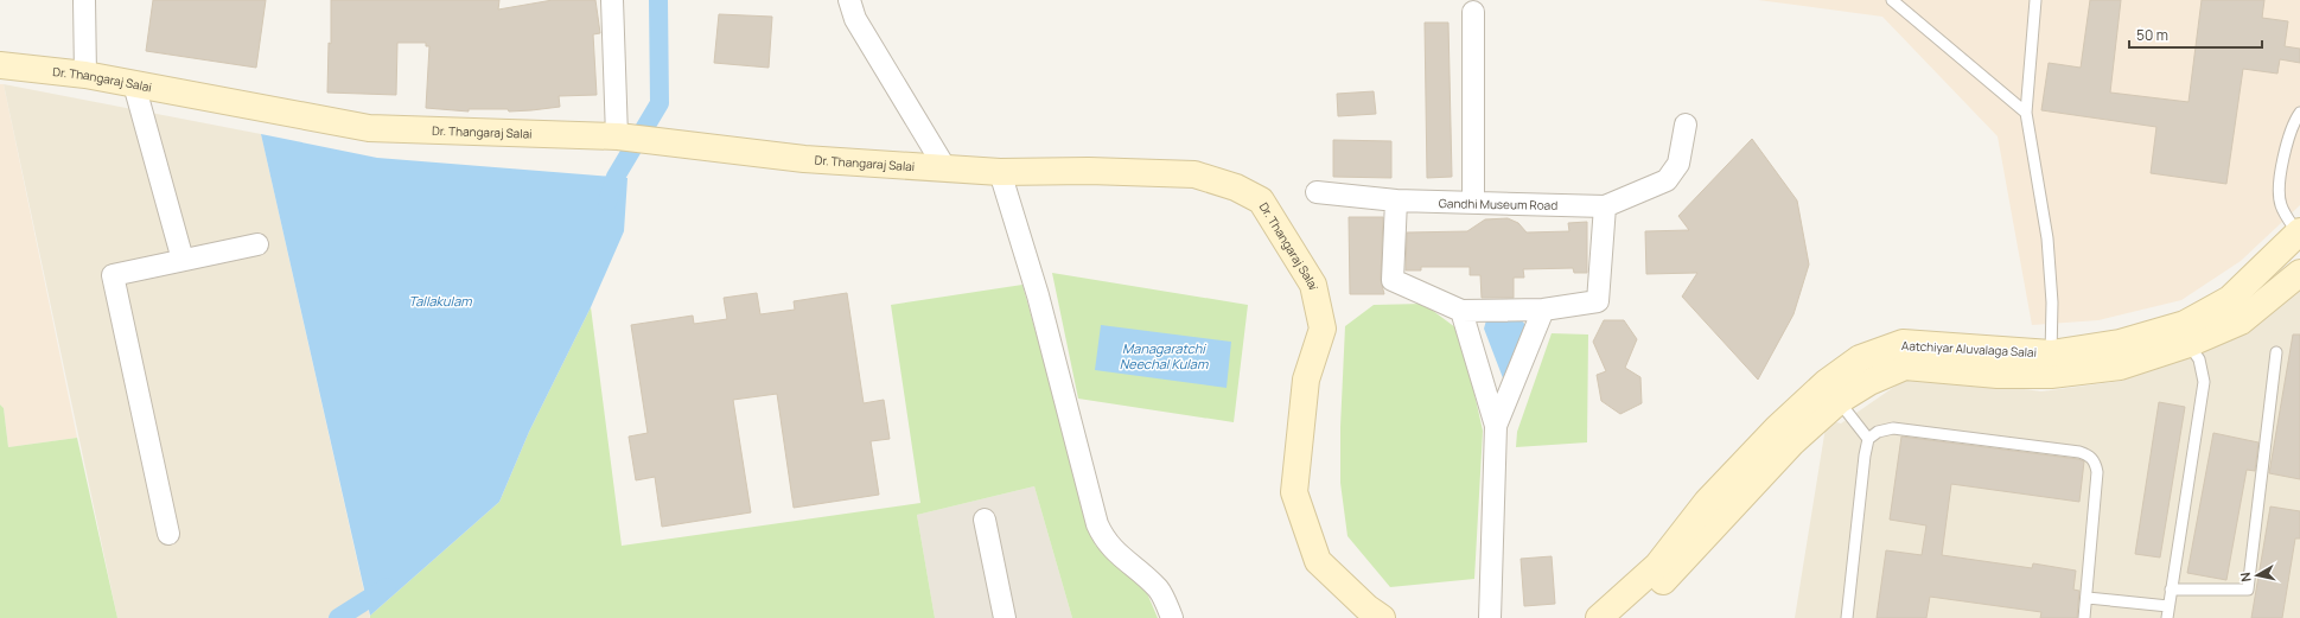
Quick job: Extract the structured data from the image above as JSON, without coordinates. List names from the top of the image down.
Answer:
{
  "streets": {
    "street": ["Dr. Thangaraj Salai", "Gandhi Museum Road", "Aatchiyar Aluvalaga Salai"]
  },
  "water": ["Tallakulam", "Managaratchi Neechal Kulam"],
  "scale_bar": "50 m",
  "north": "left"
}
